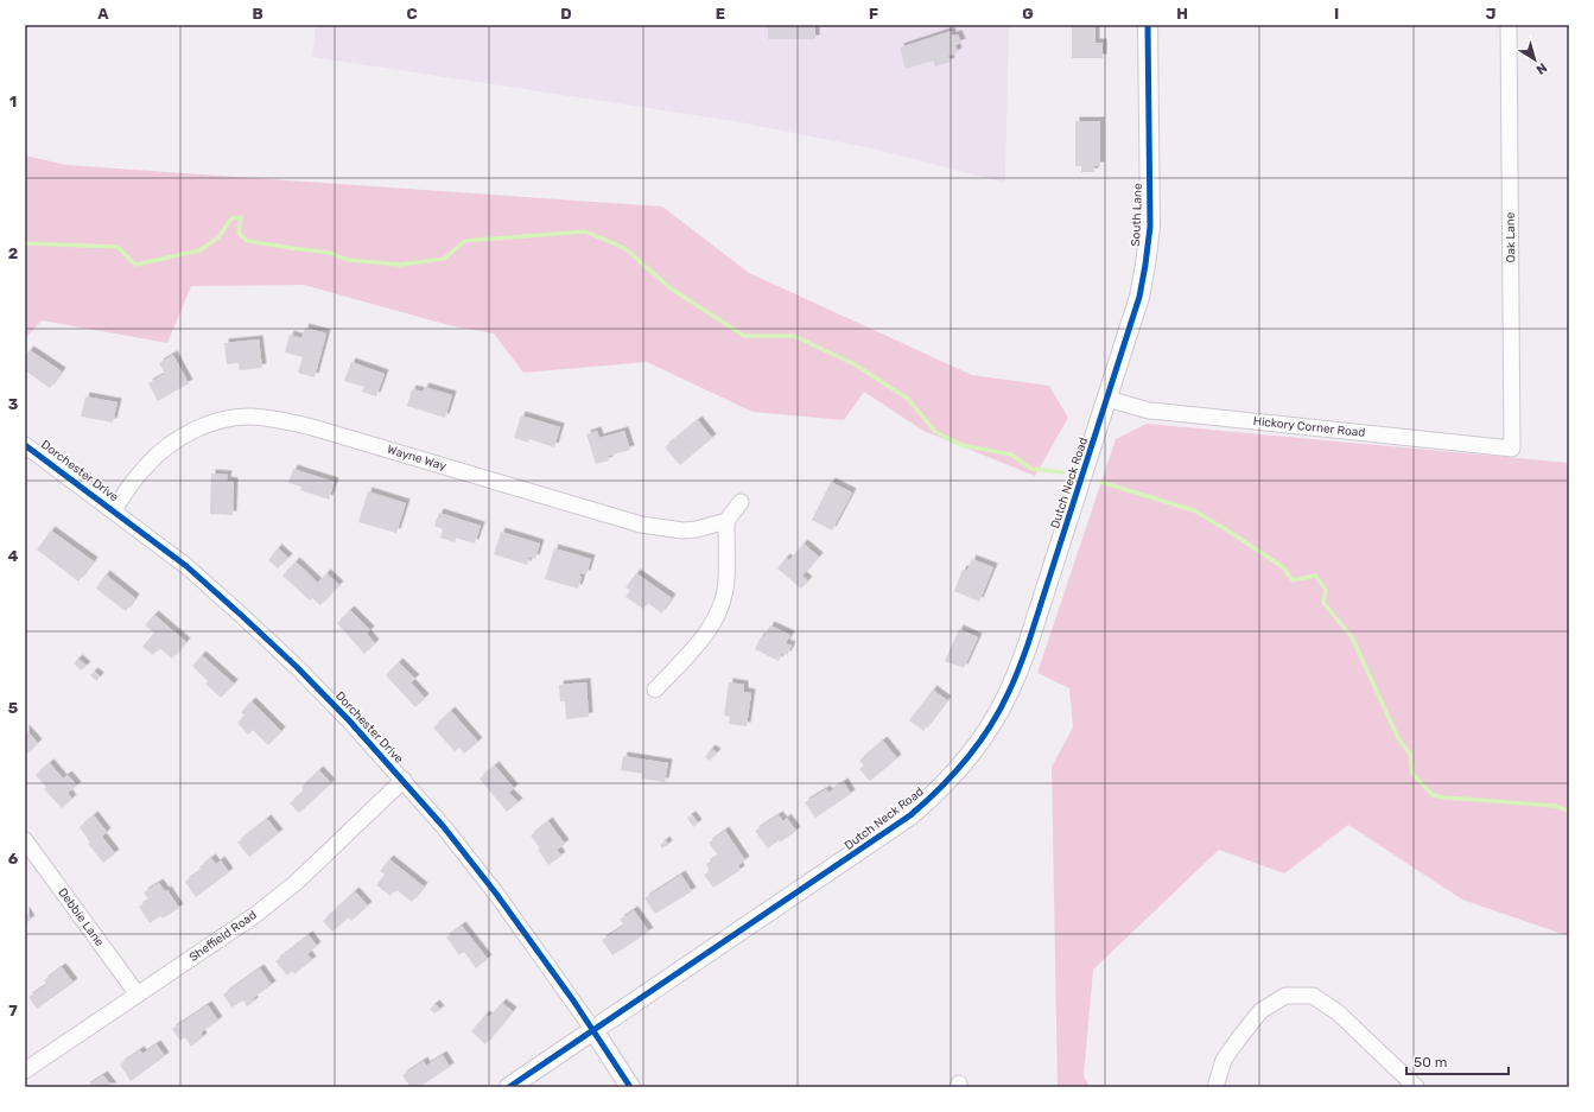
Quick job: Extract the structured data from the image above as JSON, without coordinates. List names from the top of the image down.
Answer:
{
  "streets": {
    "street": [
      "South Lane",
      "Oak Lane",
      "Hickory Corner Road",
      "Wayne Way",
      "Dorchester Drive",
      "Dutch Neck Road",
      "Debbie Lane",
      "Sheffield Road"
    ]
  },
  "crossings": [
    ["South Lane", "Hickory Corner Road"],
    ["South Lane", "Dutch Neck Road"],
    ["Oak Lane", "Hickory Corner Road"],
    ["Hickory Corner Road", "Dutch Neck Road"],
    ["Wayne Way", "Dorchester Drive"],
    ["Dorchester Drive", "Dutch Neck Road"],
    ["Dorchester Drive", "Sheffield Road"],
    ["Debbie Lane", "Sheffield Road"]
  ],
  "scale_bar": "50 m",
  "north": "bottom right",
  "grid": {
    "columns": [
      "A",
      "B",
      "C",
      "D",
      "E",
      "F",
      "G",
      "H",
      "I",
      "J"
    ],
    "rows": [
      "1",
      "2",
      "3",
      "4",
      "5",
      "6",
      "7"
    ]
  }
}
